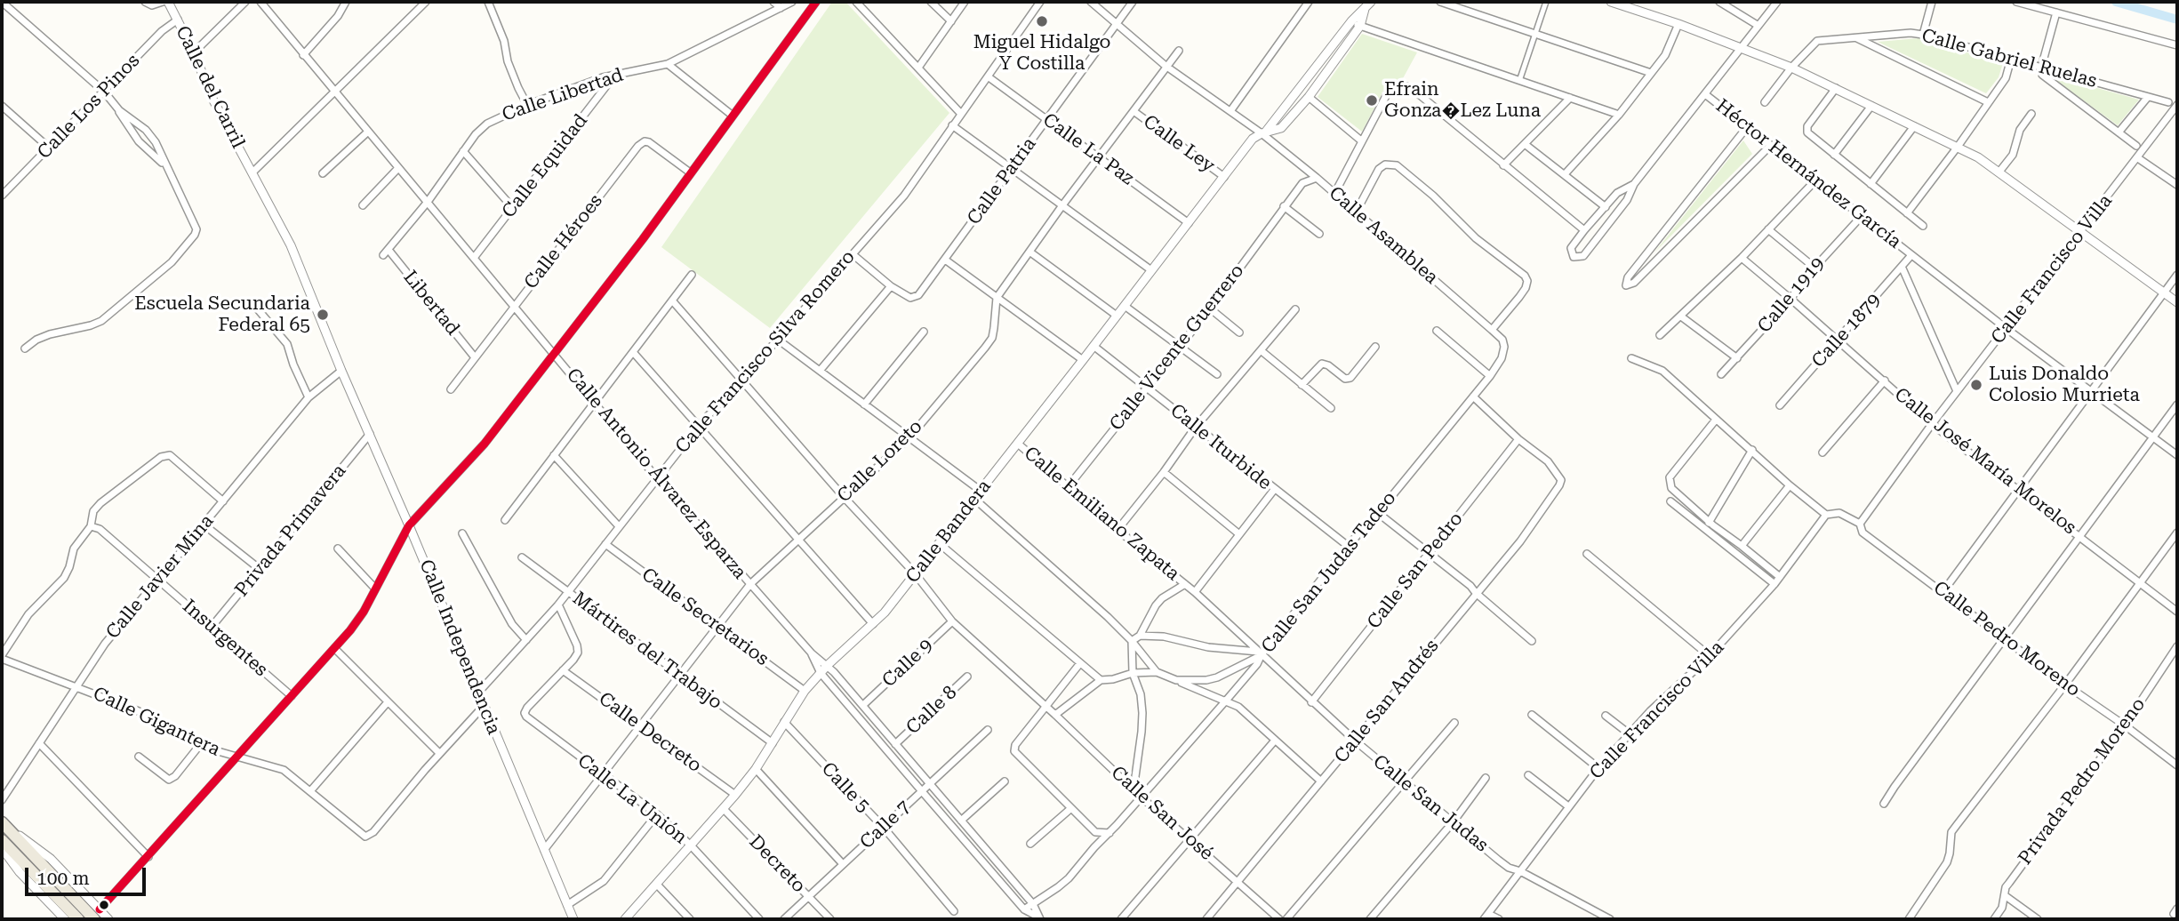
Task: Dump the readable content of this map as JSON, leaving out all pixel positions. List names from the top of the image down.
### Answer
{
  "streets": {
    "street": [
      "Calle Gabriel Ruelas",
      "Calle del Carril",
      "Calle Libertad",
      "Calle Los Pinos",
      "Calle Ley",
      "Calle La Paz",
      "Calle Equidad",
      "Héctor Hernández García",
      "Calle Patria",
      "Calle Asamblea",
      "Calle Héroes",
      "Calle Francisco Villa",
      "Calle 1919",
      "Libertad",
      "Calle 1879",
      "Calle Vicente Guerrero",
      "Calle Francisco Silva Romero",
      "Calle Iturbide",
      "Calle Loreto",
      "Calle José María Morelos",
      "Calle Antonio Álvarez Esparza",
      "Calle Emiliano Zapata",
      "Privada Primavera",
      "Calle Bandera",
      "Calle San Pedro",
      "Calle San Judas Tadeo",
      "Calle Javier Mina",
      "Calle Secretarios",
      "Insurgentes",
      "Calle Pedro Moreno",
      "Calle Independencia",
      "Mártires del Trabajo",
      "Calle 9",
      "Calle San Andrés",
      "Calle 8",
      "Calle Gigantera",
      "Calle Decreto",
      "Privada Pedro Moreno",
      "Calle 5",
      "Calle La Unión",
      "Calle San Judas",
      "Calle San José",
      "Calle 7",
      "Decreto"
    ]
  },
  "crossings": [
    ["Calle del Carril", "Calle Los Pinos"],
    ["Calle del Carril", "Calle Independencia"],
    ["Calle Libertad", "Calle Equidad"],
    ["Calle Libertad", "Libertad"],
    ["Calle Libertad", "Calle Antonio Álvarez Esparza"],
    ["Calle Ley", "Calle Loreto"],
    ["Calle Ley", "Calle Bandera"],
    ["Calle La Paz", "Calle Patria"],
    ["Calle La Paz", "Calle Francisco Silva Romero"],
    ["Calle La Paz", "Calle Loreto"],
    ["Calle La Paz", "Calle Bandera"],
    ["Calle Equidad", "Calle Antonio Álvarez Esparza"],
    ["Héctor Hernández García", "Calle Francisco Villa"],
    ["Héctor Hernández García", "Calle 1919"],
    ["Héctor Hernández García", "Calle 1879"],
    ["Calle Patria", "Calle Asamblea"],
    ["Calle Patria", "Calle Francisco Silva Romero"],
    ["Calle Asamblea", "Calle Vicente Guerrero"],
    ["Calle Asamblea", "Calle Loreto"],
    ["Calle Asamblea", "Calle Bandera"],
    ["Calle Asamblea", "Calle San Judas Tadeo"],
    ["Calle Héroes", "Libertad"],
    ["Calle Héroes", "Calle Antonio Álvarez Esparza"],
    ["Calle Francisco Villa", "Calle José María Morelos"],
    ["Calle Francisco Villa", "Calle Pedro Moreno"],
    ["Calle Francisco Villa", "Calle San Judas"],
    ["Calle 1919", "Calle José María Morelos"],
    ["Calle 1879", "Calle José María Morelos"],
    ["Calle Vicente Guerrero", "Calle Iturbide"],
    ["Calle Vicente Guerrero", "Calle Emiliano Zapata"],
    ["Calle Francisco Silva Romero", "Calle Antonio Álvarez Esparza"],
    ["Calle Francisco Silva Romero", "Calle Secretarios"],
    ["Calle Francisco Silva Romero", "Calle Independencia"],
    ["Calle Francisco Silva Romero", "Mártires del Trabajo"],
    ["Calle Francisco Silva Romero", "Calle San José"],
    ["Calle Iturbide", "Calle Bandera"],
    ["Calle Iturbide", "Calle San Judas Tadeo"],
    ["Calle Loreto", "Calle Antonio Álvarez Esparza"],
    ["Calle Loreto", "Calle Secretarios"],
    ["Calle Loreto", "Calle Independencia"],
    ["Calle Loreto", "Mártires del Trabajo"],
    ["Calle Loreto", "Calle Decreto"],
    ["Calle Loreto", "Calle La Unión"],
    ["Calle Loreto", "Calle San José"],
    ["Calle Antonio Álvarez Esparza", "Calle Bandera"],
    ["Calle Antonio Álvarez Esparza", "Calle San Judas Tadeo"],
    ["Calle Antonio Álvarez Esparza", "Calle 9"],
    ["Calle Antonio Álvarez Esparza", "Calle 8"],
    ["Calle Antonio Álvarez Esparza", "Calle 7"],
    ["Calle Emiliano Zapata", "Calle Bandera"],
    ["Calle Emiliano Zapata", "Calle San Judas"],
    ["Privada Primavera", "Insurgentes"],
    ["Privada Primavera", "Calle Independencia"],
    ["Calle Bandera", "Calle Secretarios"],
    ["Calle Bandera", "Mártires del Trabajo"],
    ["Calle Bandera", "Calle Decreto"],
    ["Calle Bandera", "Calle 5"],
    ["Calle Bandera", "Calle La Unión"],
    ["Calle Bandera", "Calle San José"],
    ["Calle Bandera", "Decreto"],
    ["Calle San Pedro", "Calle San Andrés"],
    ["Calle San Pedro", "Calle San Judas"],
    ["Calle San Judas Tadeo", "Calle San Judas"],
    ["Calle San Judas Tadeo", "Calle San José"],
    ["Calle Javier Mina", "Insurgentes"],
    ["Calle Javier Mina", "Calle Independencia"],
    ["Calle Javier Mina", "Calle Gigantera"],
    ["Calle Pedro Moreno", "Privada Pedro Moreno"],
    ["Calle 9", "Calle San José"],
    ["Calle San Andrés", "Calle San Judas"],
    ["Calle San Andrés", "Calle San José"],
    ["Calle Decreto", "Calle La Unión"],
    ["Calle 5", "Calle 7"],
    ["Calle 7", "Decreto"]
  ],
  "places": [
    "Miguel Hidalgo Y Costilla",
    "Efrain Gonza�Lez Luna",
    "Escuela Secundaria Federal 65",
    "Luis Donaldo Colosio Murrieta"
  ],
  "scale_bar": "100 m"
}
